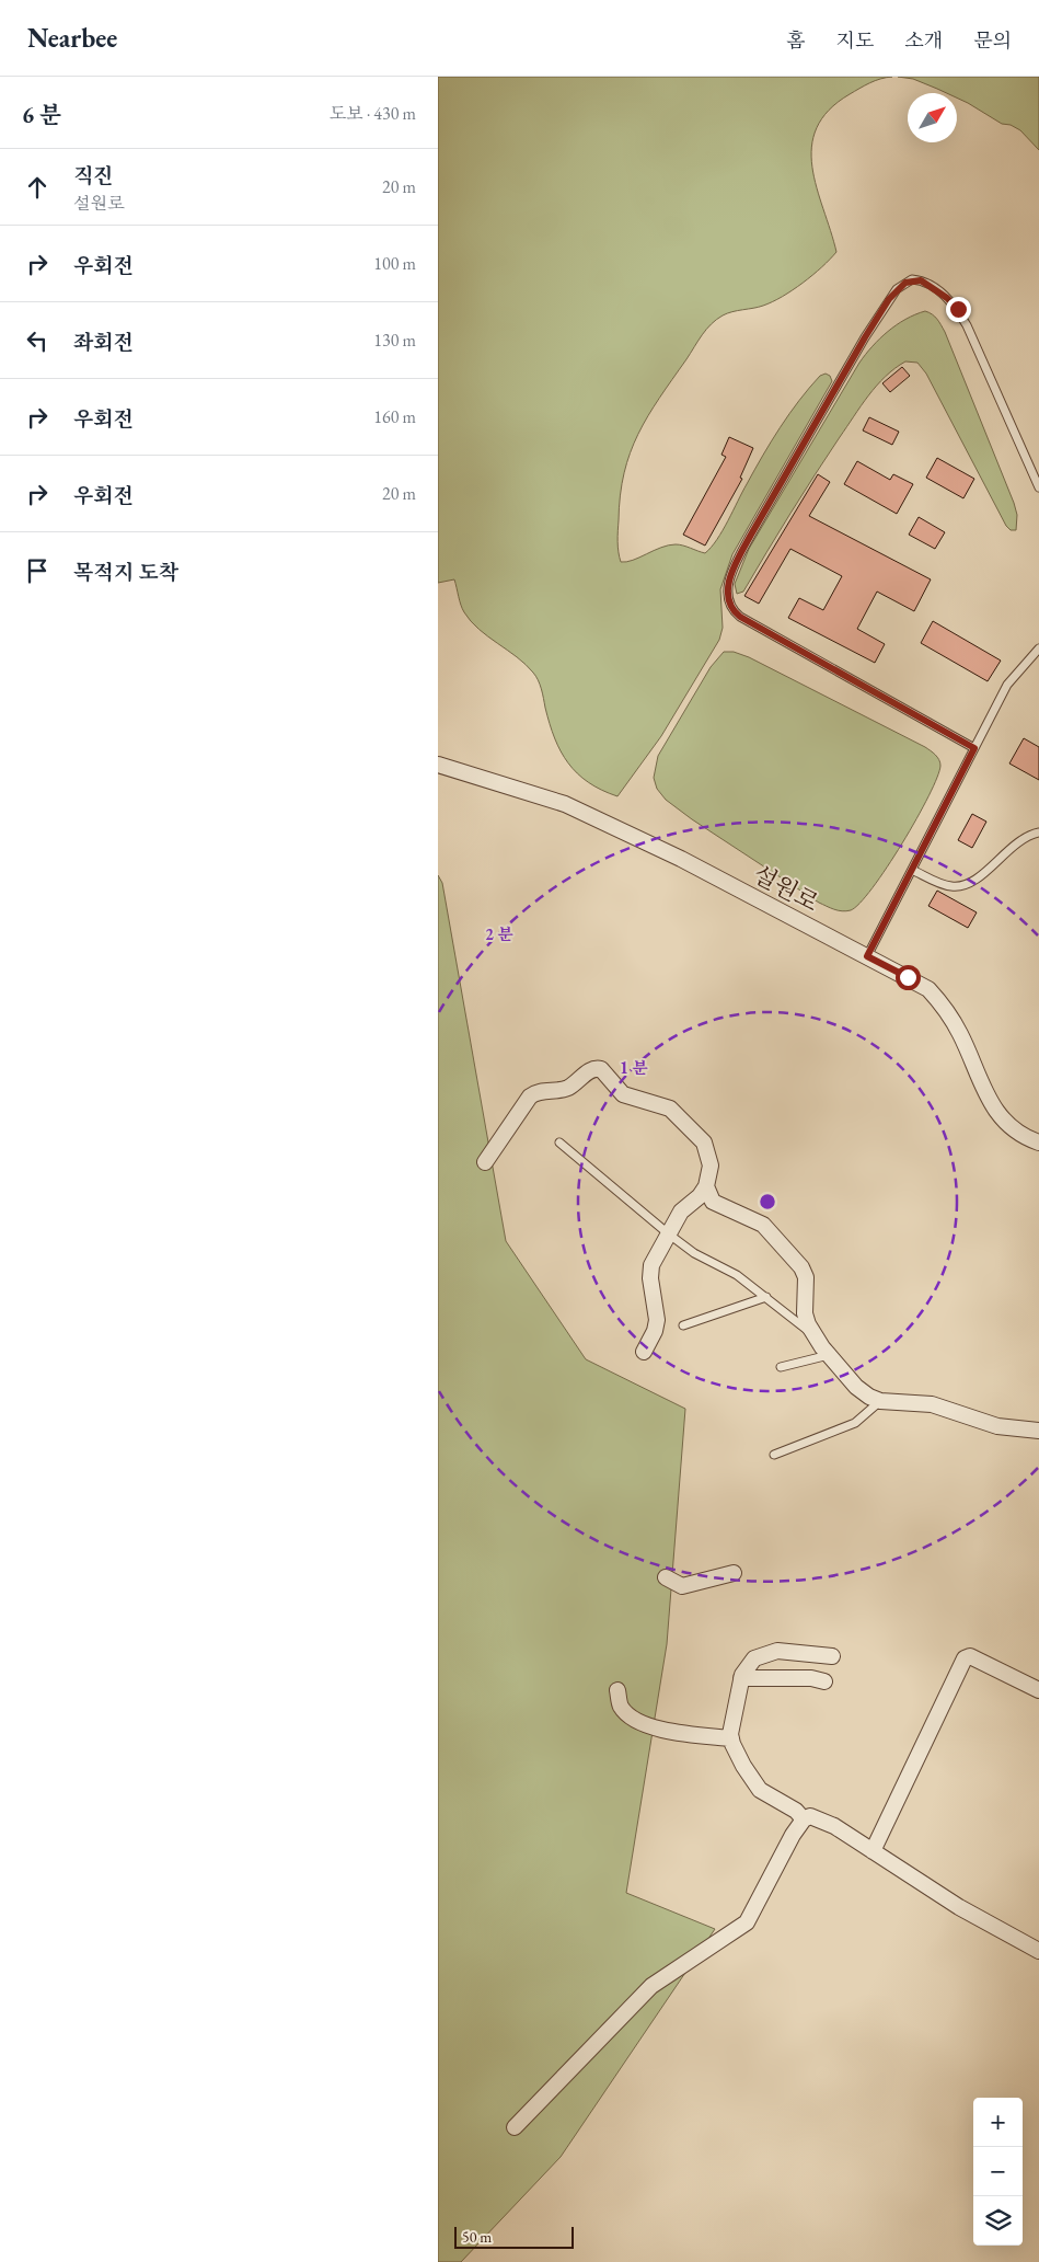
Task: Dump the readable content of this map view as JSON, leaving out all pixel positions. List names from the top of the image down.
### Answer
{
  "streets": {
    "street": ["설원로"]
  },
  "scale_bar": "50 m",
  "north": "top right",
  "page": {
    "header": "Nearbee",
    "nav": [
      "홈",
      "지도",
      "소개",
      "문의"
    ],
    "heading": ["6 분", "도보 · 430 m"],
    "list": [
      ["직진", "설원로", "20 m"],
      ["우회전", "100 m"],
      ["좌회전", "130 m"],
      ["우회전", "160 m"],
      ["우회전", "20 m"],
      "목적지 도착"
    ],
    "map_buttons": ["+", "−"],
    "scale": "50 m"
  },
  "rings": ["2 분", "1 분"]
}
